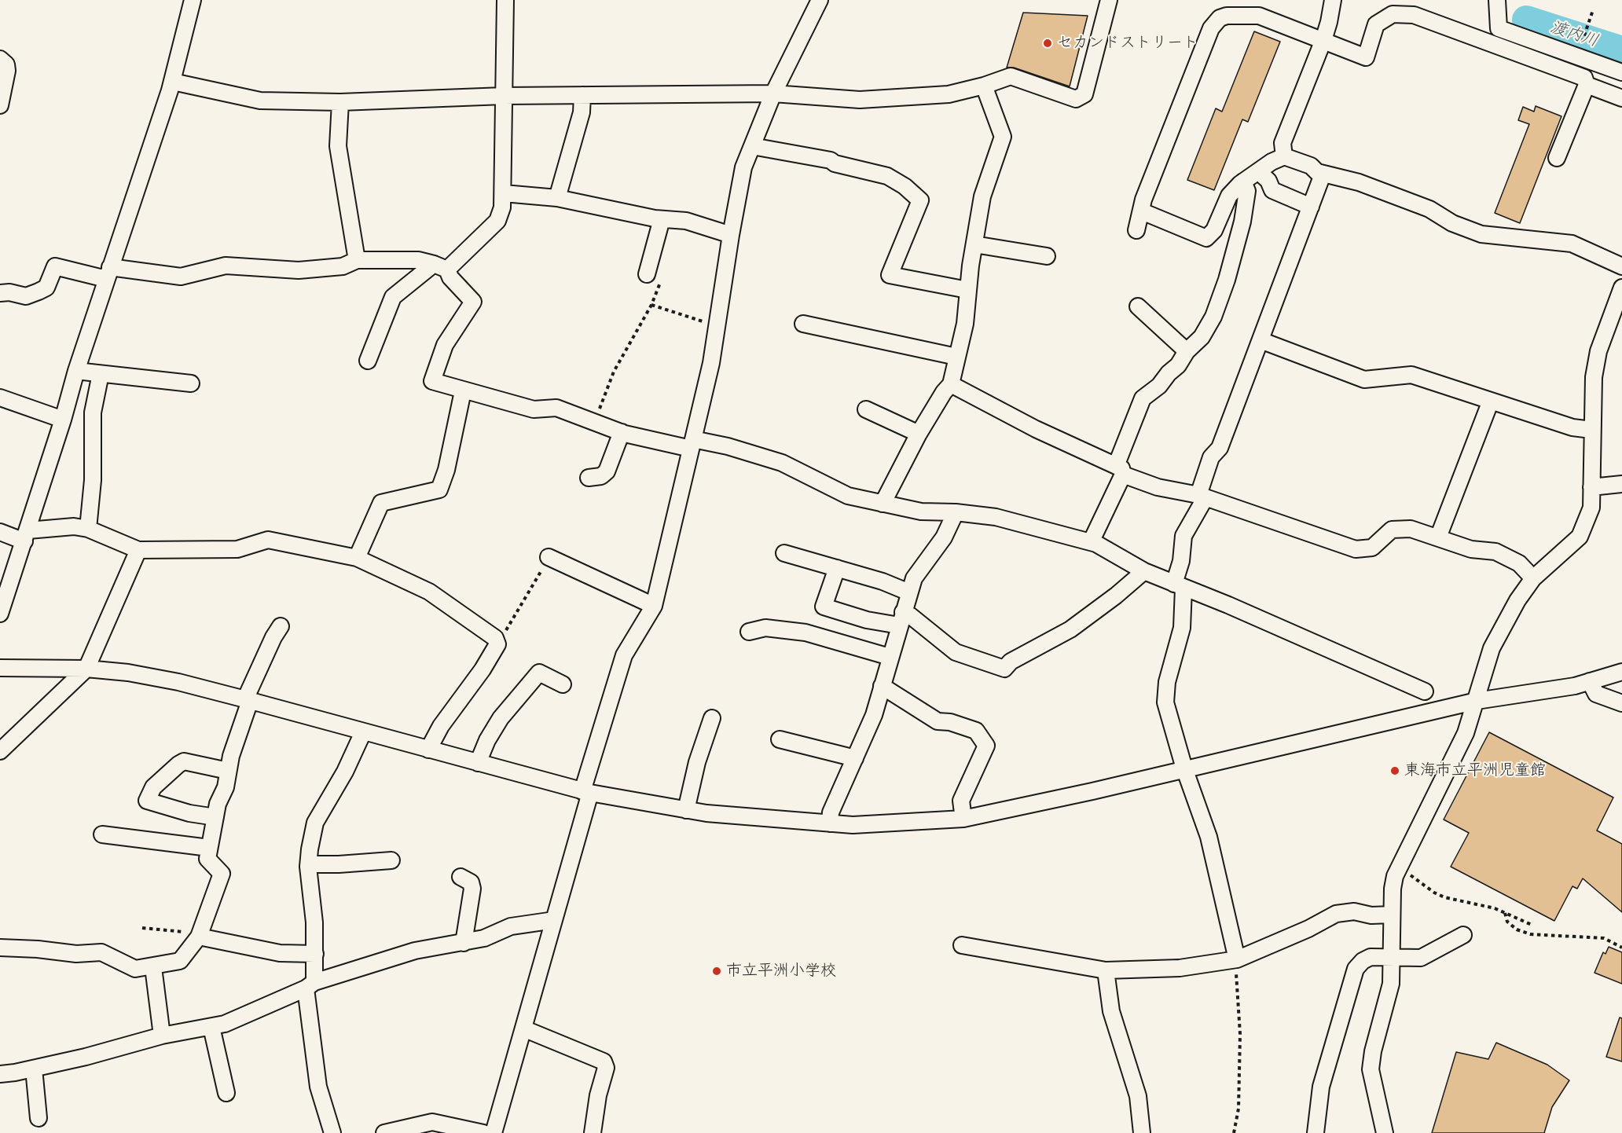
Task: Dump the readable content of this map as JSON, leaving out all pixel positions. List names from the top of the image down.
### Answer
{
  "water": ["渡内川"],
  "places": ["セカンドストリート", "東海市立平洲児童館", "市立平洲小学校"]
}
